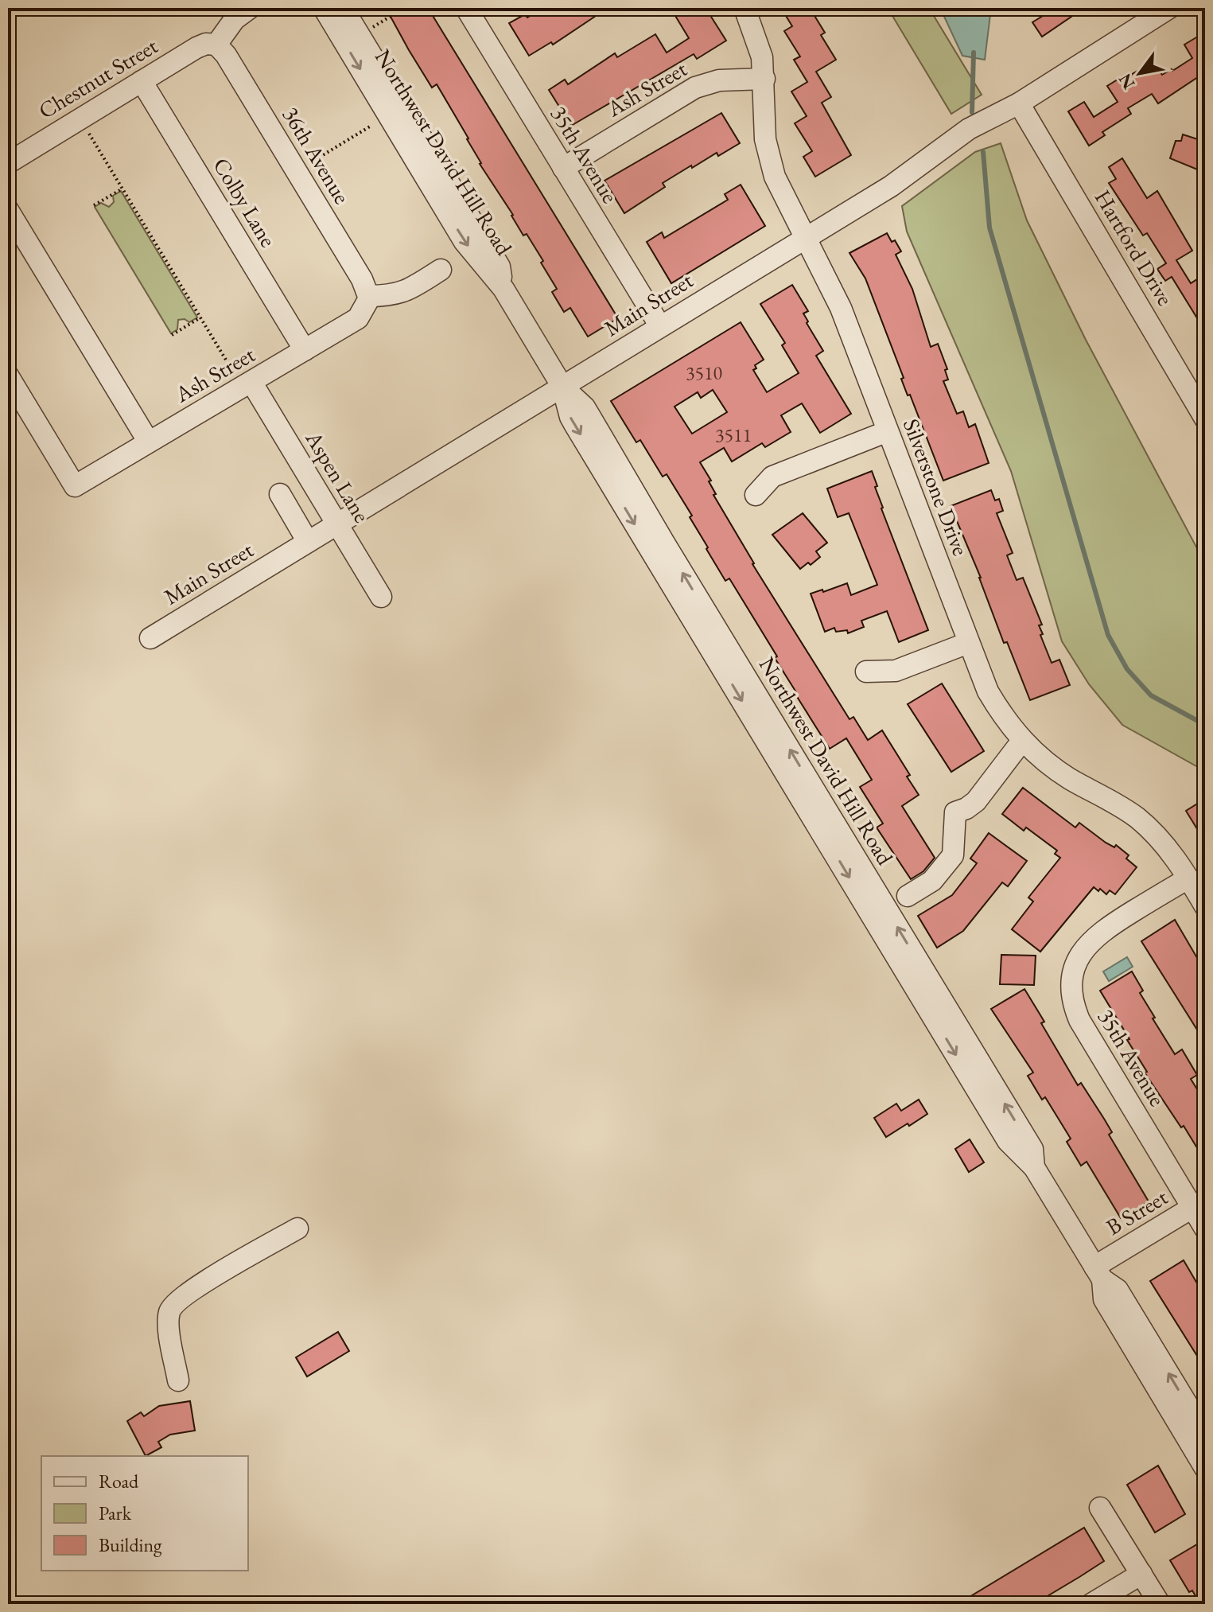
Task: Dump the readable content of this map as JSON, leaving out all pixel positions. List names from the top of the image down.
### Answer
{
  "streets": {
    "street": [
      "Chestnut Street",
      "Ash Street",
      "Northwest David Hill Road",
      "35th Avenue",
      "36th Avenue",
      "Colby Lane",
      "Hartford Drive",
      "Main Street",
      "Aspen Lane",
      "Silverstone Drive",
      "B Street"
    ]
  },
  "crossings": [
    ["Chestnut Street", "36th Avenue"],
    ["Chestnut Street", "Colby Lane"],
    ["Ash Street", "35th Avenue"],
    ["Ash Street", "36th Avenue"],
    ["Ash Street", "Colby Lane"],
    ["Ash Street", "Aspen Lane"],
    ["Ash Street", "Silverstone Drive"],
    ["Northwest David Hill Road", "Main Street"],
    ["Northwest David Hill Road", "B Street"],
    ["35th Avenue", "Main Street"],
    ["35th Avenue", "Silverstone Drive"],
    ["35th Avenue", "B Street"],
    ["Hartford Drive", "Main Street"],
    ["Main Street", "Aspen Lane"],
    ["Main Street", "Silverstone Drive"]
  ],
  "house_numbers": ["3510", "3511"],
  "legend": ["Road", "Park", "Building"],
  "north": "bottom left"
}
